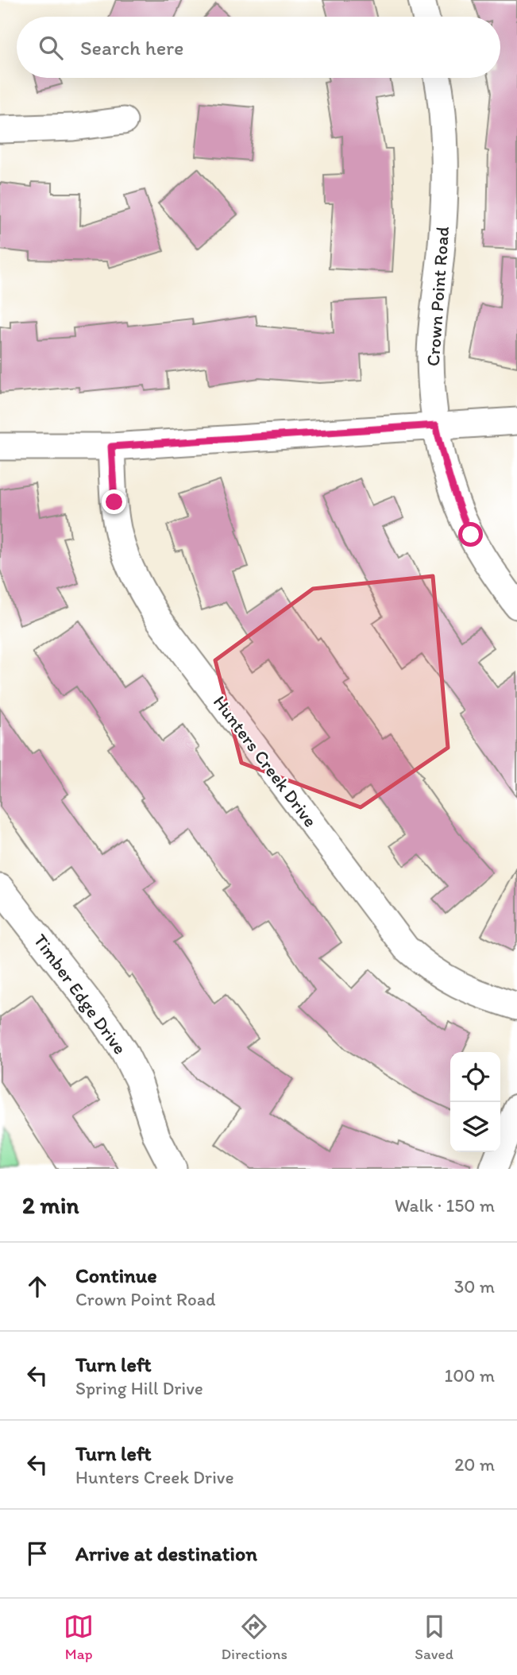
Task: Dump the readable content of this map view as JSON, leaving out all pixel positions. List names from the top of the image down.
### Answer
{
  "streets": {
    "street": ["Crown Point Road", "Hunters Creek Drive", "Timber Edge Drive"]
  },
  "page": {
    "search": "Search here",
    "heading": ["2 min", "Walk · 150 m"],
    "list": [
      ["Continue", "Crown Point Road", "30 m"],
      ["Turn left", "Spring Hill Drive", "100 m"],
      ["Turn left", "Hunters Creek Drive", "20 m"],
      "Arrive at destination"
    ],
    "nav": ["Map", "Directions", "Saved"]
  }
}
